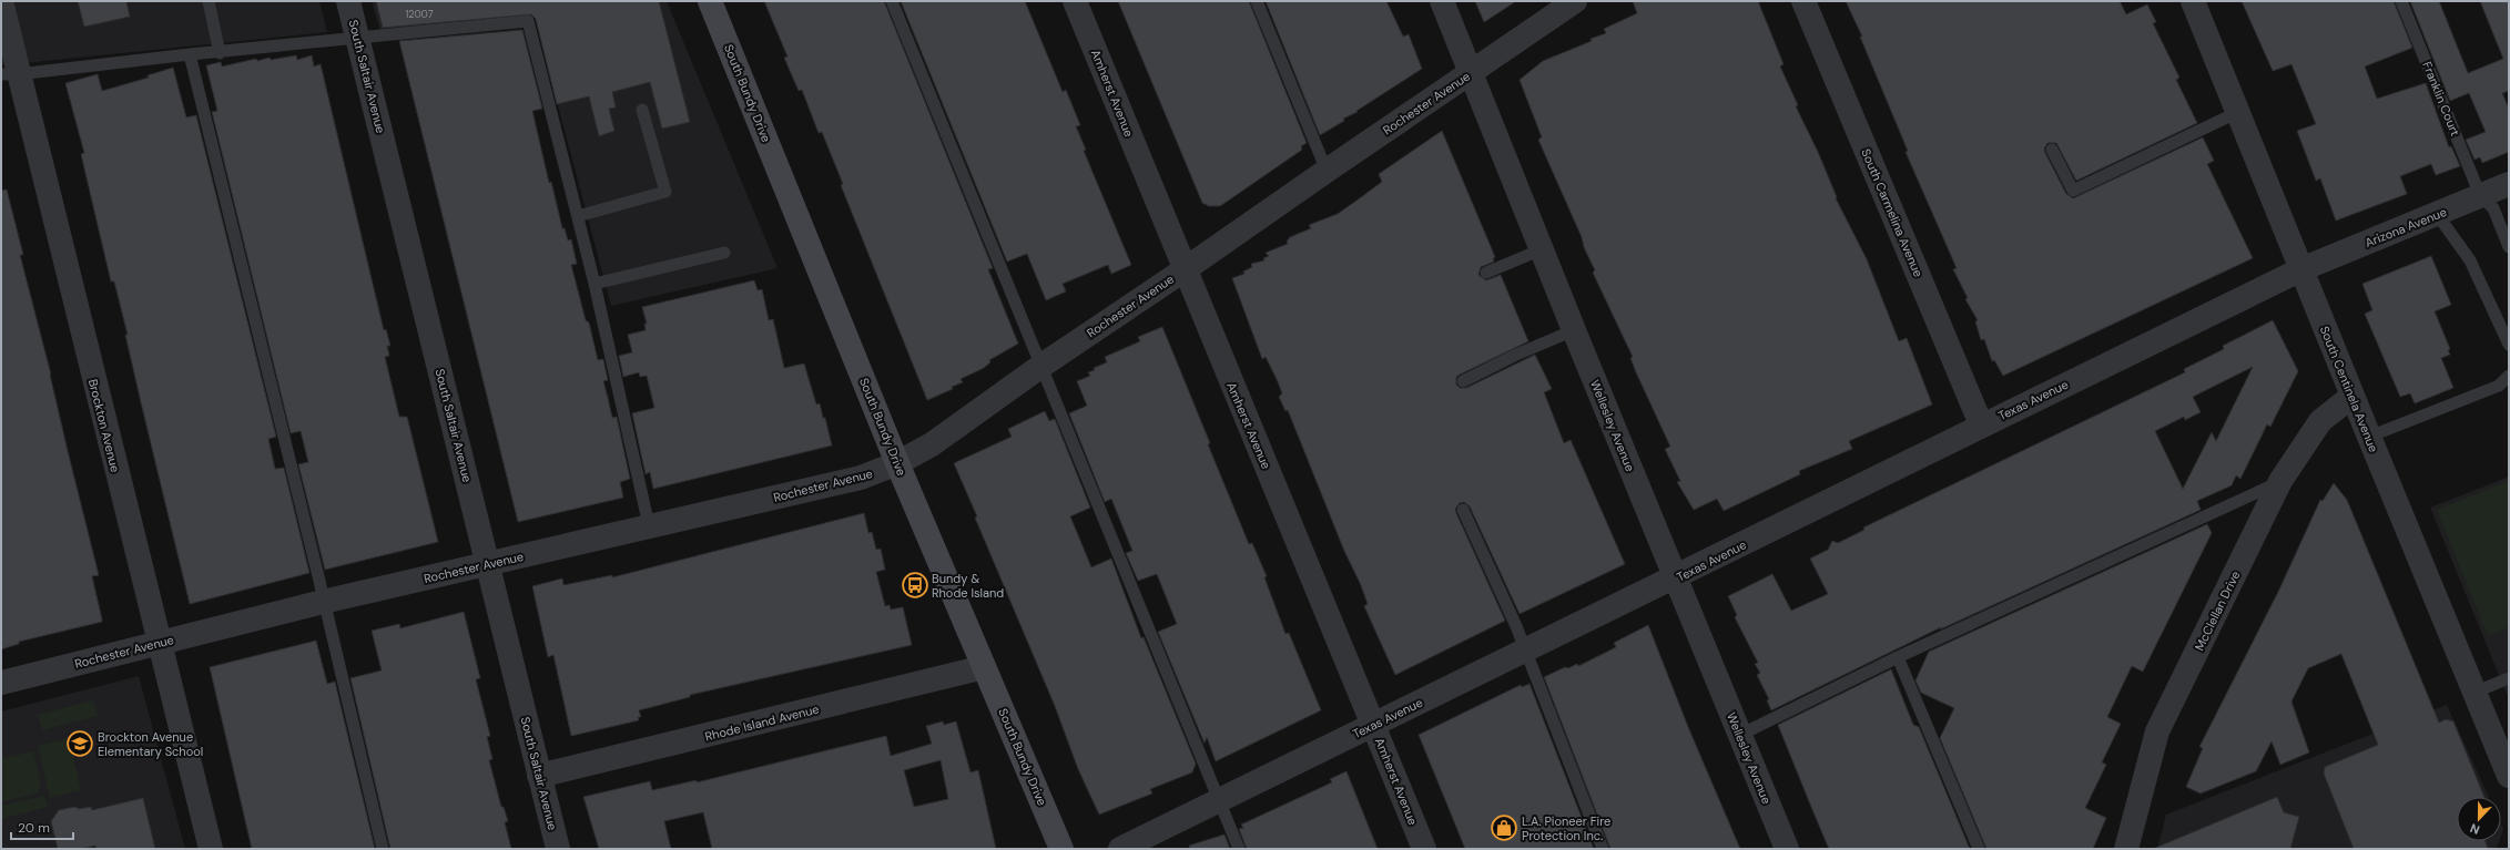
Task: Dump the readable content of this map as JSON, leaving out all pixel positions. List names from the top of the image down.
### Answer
{
  "streets": {
    "main road": ["South Bundy Drive"],
    "street": [
      "South Saltair Avenue",
      "Amherst Avenue",
      "Rochester Avenue",
      "South Carmelina Avenue",
      "Arizona Avenue",
      "South Centinela Avenue",
      "Texas Avenue",
      "Brockton Avenue",
      "Wellesley Avenue",
      "McClellan Drive",
      "Rhode Island Avenue"
    ],
    "lane": ["Franklin Court"]
  },
  "crossings": [
    ["South Saltair Avenue", "Rochester Avenue"],
    ["South Saltair Avenue", "Rhode Island Avenue"],
    ["South Bundy Drive", "Rochester Avenue"],
    ["South Bundy Drive", "Rhode Island Avenue"],
    ["Amherst Avenue", "Rochester Avenue"],
    ["Amherst Avenue", "Texas Avenue"],
    ["Franklin Court", "Arizona Avenue"],
    ["Rochester Avenue", "Brockton Avenue"],
    ["Rochester Avenue", "Wellesley Avenue"],
    ["South Carmelina Avenue", "Texas Avenue"],
    ["Arizona Avenue", "South Centinela Avenue"],
    ["Arizona Avenue", "Texas Avenue"],
    ["South Centinela Avenue", "Texas Avenue"],
    ["South Centinela Avenue", "McClellan Drive"],
    ["Texas Avenue", "Wellesley Avenue"]
  ],
  "places": {
    "bus stop": ["Bundy & Rhode Island"],
    "school or university": ["Brockton Avenue Elementary School"],
    "shop": ["L.A. Pioneer Fire Protection Inc."]
  },
  "house_numbers": ["12007"],
  "scale_bar": "20 m",
  "north": "bottom"
}
